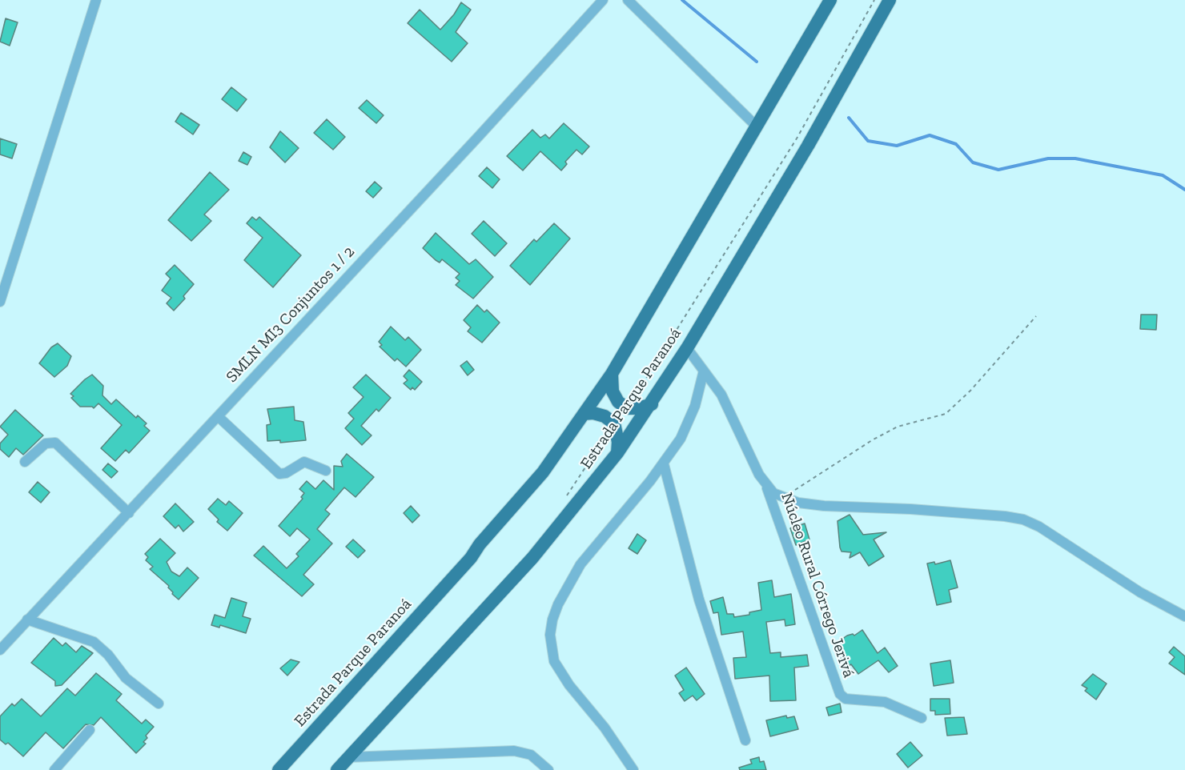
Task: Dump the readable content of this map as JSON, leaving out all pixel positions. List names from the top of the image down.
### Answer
{
  "streets": {
    "main road": ["Estrada Parque Paranoá"],
    "street": ["SMLN MI3 Conjuntos 1 / 2", "Núcleo Rural Córrego Jerivá"]
  },
  "crossings": [
    ["Estrada Parque Paranoá", "Núcleo Rural Córrego Jerivá"]
  ]
}
